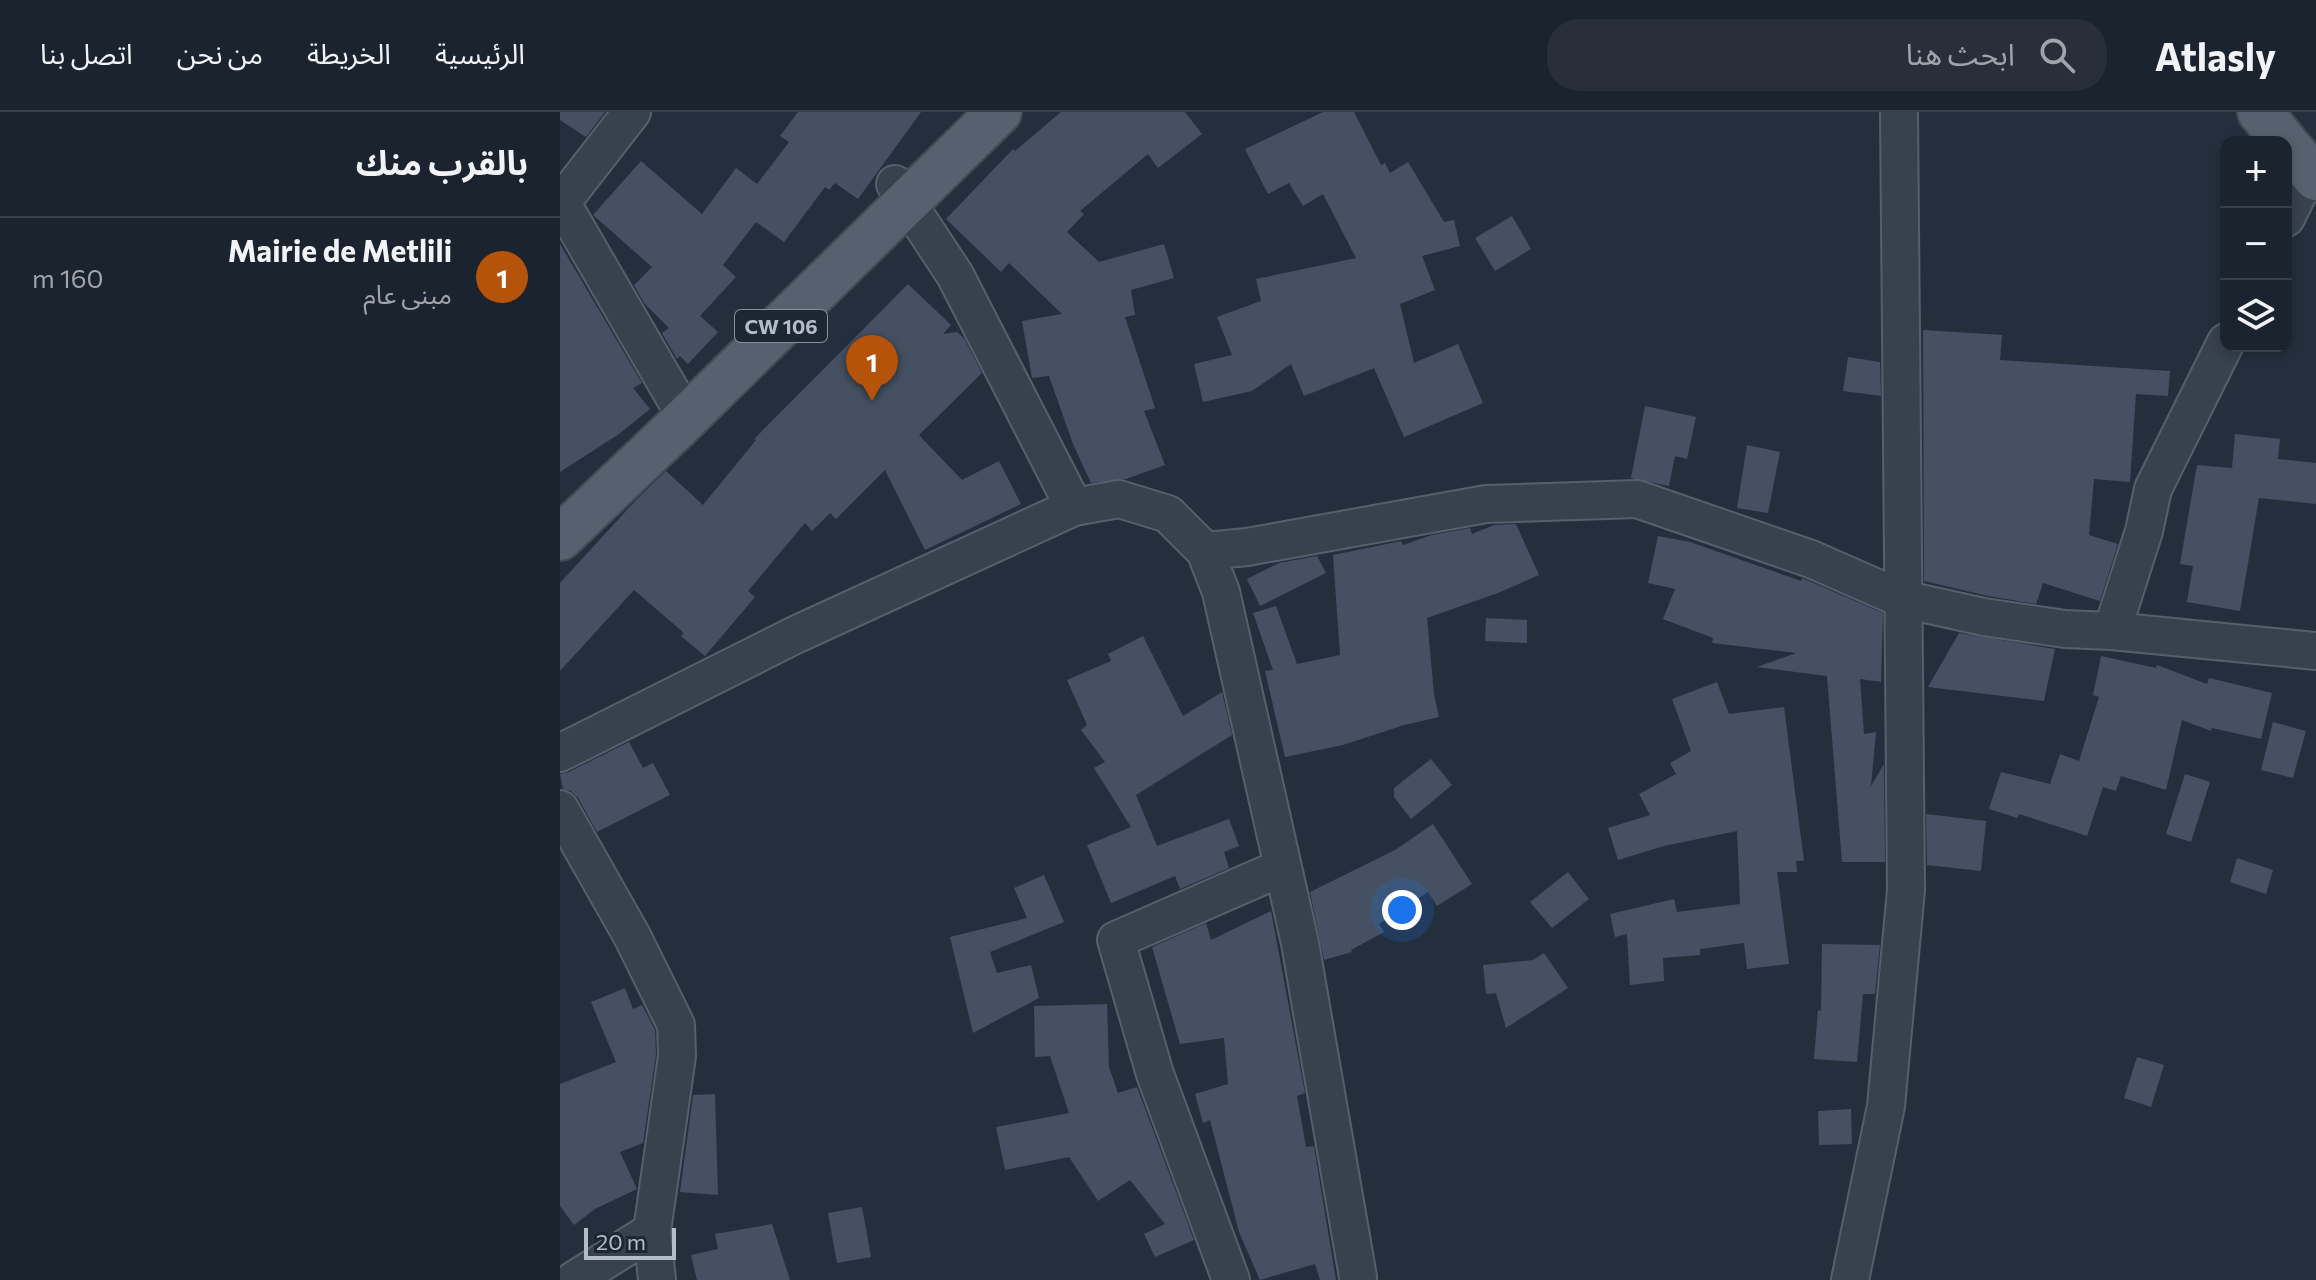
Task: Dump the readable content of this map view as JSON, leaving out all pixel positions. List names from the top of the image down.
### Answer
{
  "streets": {
    "main road": ["CW 106"]
  },
  "scale_bar": "20 m",
  "page": {
    "header": "Atlasly",
    "search": "ابحث هنا",
    "nav": [
      "الرئيسية",
      "الخريطة",
      "من نحن",
      "اتصل بنا"
    ],
    "heading": "بالقرب منك",
    "map_buttons": ["+", "−"],
    "list": [
      {
        "mark": "1",
        "name": "Mairie de Metlili",
        "note": "مبنى عام",
        "value": "160 m"
      }
    ],
    "pins": "1",
    "scale": "20 m"
  }
}
